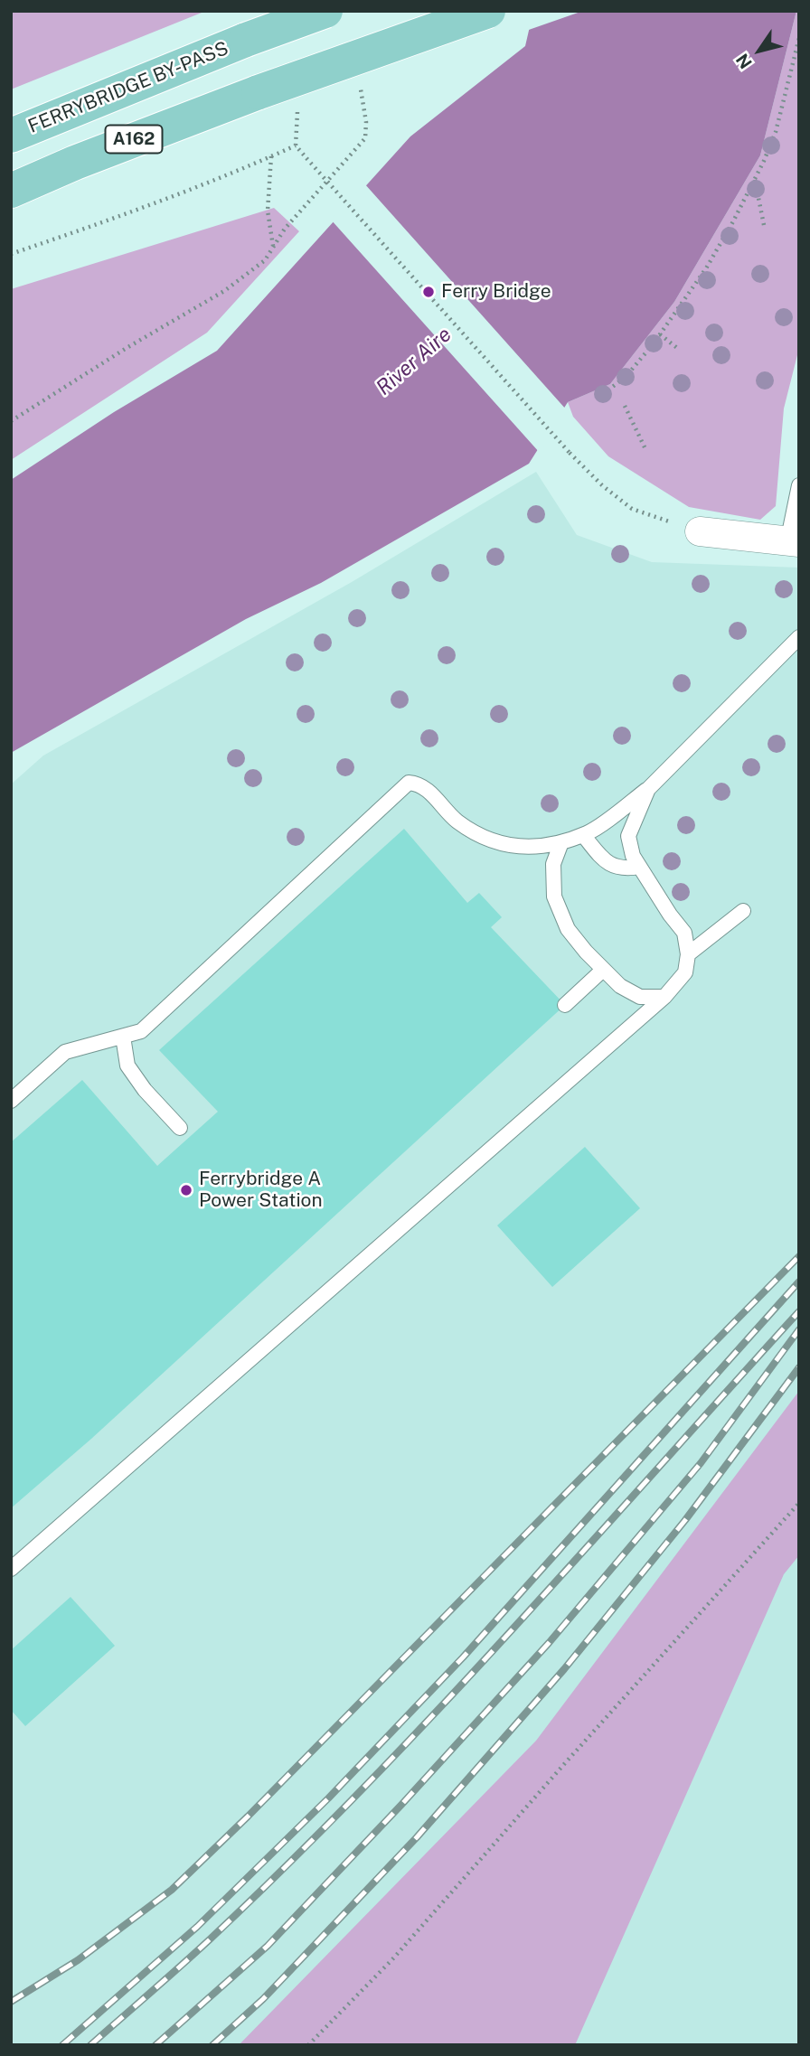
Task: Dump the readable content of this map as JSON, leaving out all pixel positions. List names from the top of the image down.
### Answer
{
  "streets": {
    "main road": ["FERRYBRIDGE BY-PASS", "A162"]
  },
  "water": ["River Aire"],
  "places": ["Ferry Bridge", "Ferrybridge A Power Station"],
  "north": "bottom left"
}
